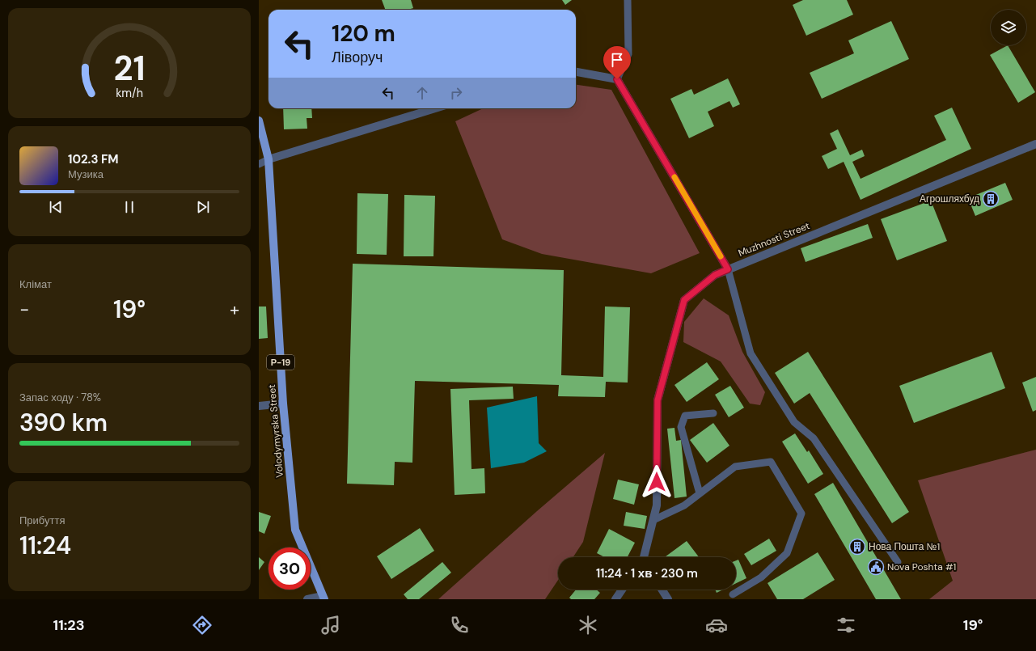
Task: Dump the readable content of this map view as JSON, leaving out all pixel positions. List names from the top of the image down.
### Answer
{
  "streets": {
    "main road": ["Р-19", "Volodymyrska Street"],
    "street": ["Muzhnosti Street"]
  },
  "places": {
    "building": ["Агрошляхбуд", "Нова Пошта №1"],
    "public building": ["Nova Poshta #1"]
  },
  "page": {
    "turn": ["120 m", "Ліворуч"],
    "song": ["102.3 FM", "Музика"],
    "tile": [
      "Клімат",
      ["Запас ходу · 78%", "390 km"],
      ["Прибуття", "11:24"]
    ],
    "heat": ["−", "19°", "+"],
    "limit": "30",
    "trip": "11:24 · 1 хв · 230 m",
    "tabs": ["11:23", "19°"],
    "gauge": ["21", "km/h"]
  }
}
